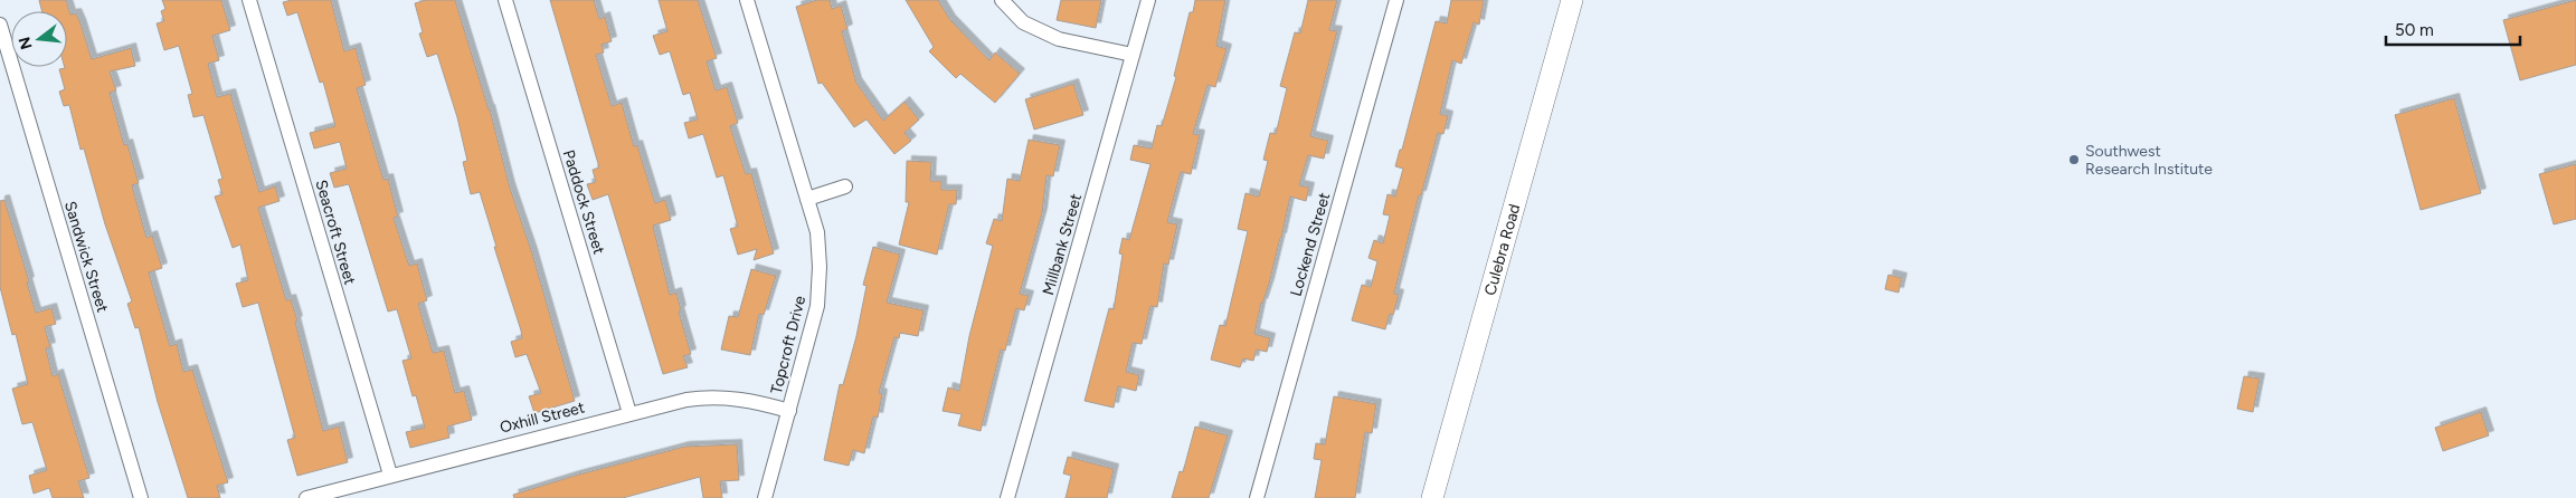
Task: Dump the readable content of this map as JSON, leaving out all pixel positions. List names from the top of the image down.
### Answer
{
  "streets": {
    "main road": ["Culebra Road"],
    "street": [
      "Paddock Street",
      "Seacroft Street",
      "Millbank Street",
      "Lockend Street",
      "Sandwick Street",
      "Topcroft Drive",
      "Oxhill Street"
    ]
  },
  "crossings": [
    ["Paddock Street", "Oxhill Street"],
    ["Seacroft Street", "Oxhill Street"],
    ["Topcroft Drive", "Oxhill Street"]
  ],
  "places": ["Southwest Research Institute"],
  "scale_bar": "50 m",
  "north": "left"
}
